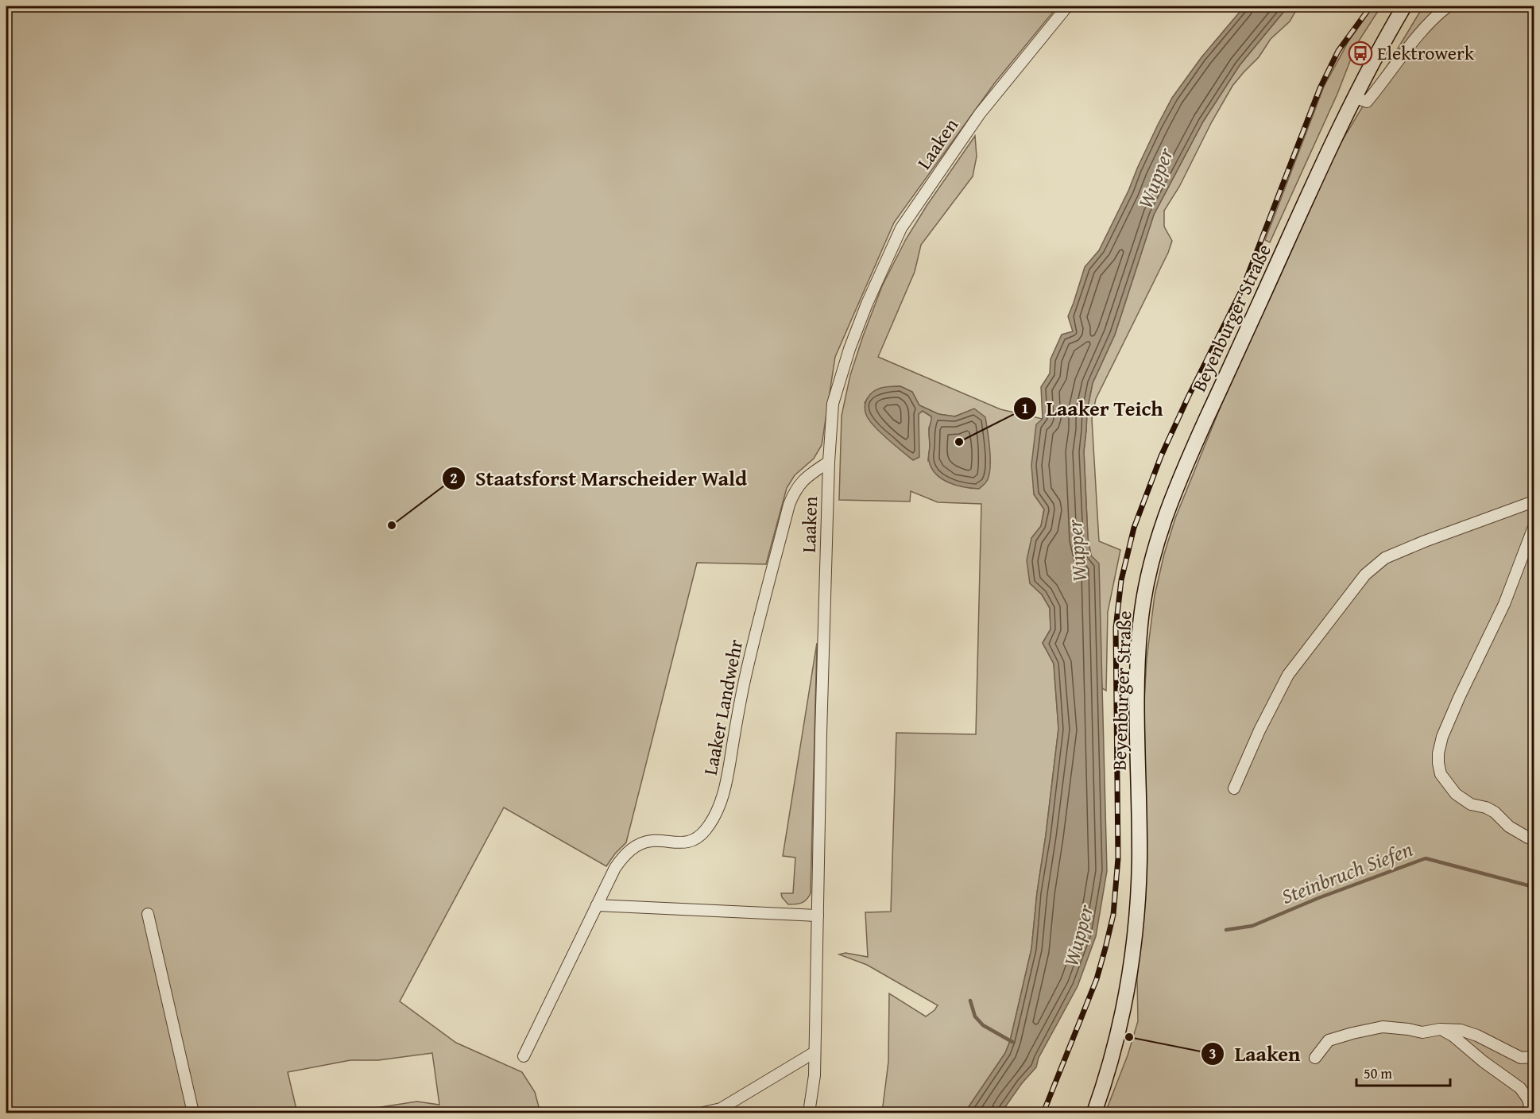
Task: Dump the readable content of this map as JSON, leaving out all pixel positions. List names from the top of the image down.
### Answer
{
  "streets": {
    "main road": ["Beyenburger Straße"],
    "street": ["Laaken", "Laaker Landwehr"]
  },
  "crossings": [
    ["Laaken", "Laaker Landwehr"]
  ],
  "water": ["Wupper", "Steinbruch Siefen"],
  "places": {
    "bus stop": ["Elektrowerk"],
    "other": ["Laaker Teich", "Staatsforst Marscheider Wald", "Laaken"]
  },
  "scale_bar": "50 m"
}
